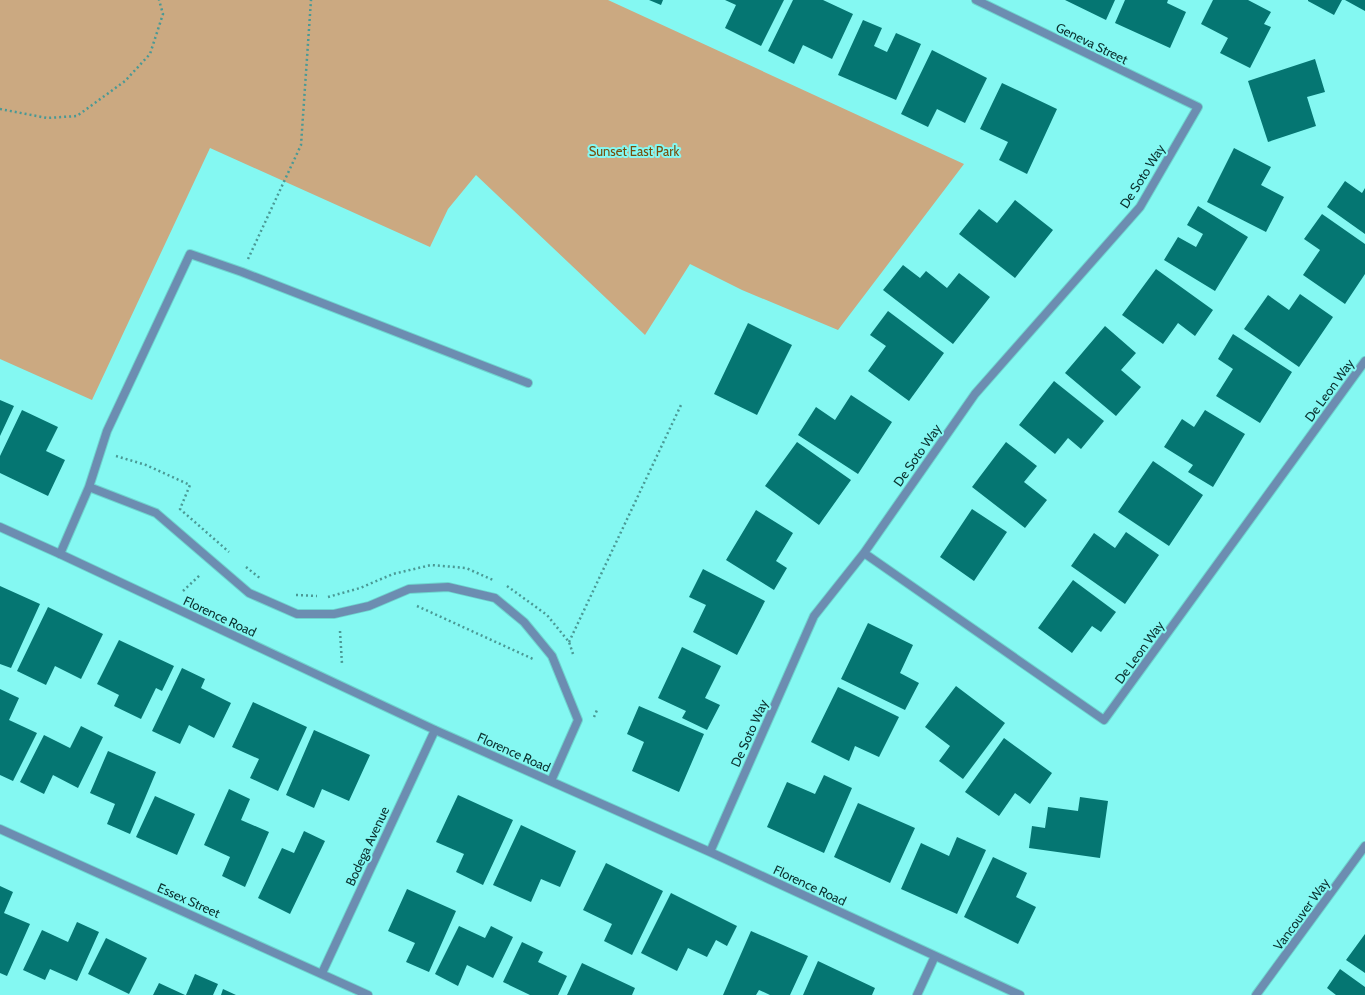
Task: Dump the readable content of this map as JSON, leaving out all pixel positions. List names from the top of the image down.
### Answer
{
  "streets": {
    "street": [
      "Geneva Street",
      "De Soto Way",
      "De Leon Way",
      "Florence Road",
      "Bodega Avenue",
      "Essex Street",
      "Vancouver Way"
    ]
  },
  "crossings": [
    ["Geneva Street", "De Soto Way"],
    ["De Soto Way", "De Leon Way"],
    ["De Soto Way", "Florence Road"],
    ["Florence Road", "Bodega Avenue"],
    ["Bodega Avenue", "Essex Street"]
  ],
  "parks": ["Sunset East Park"]
}
